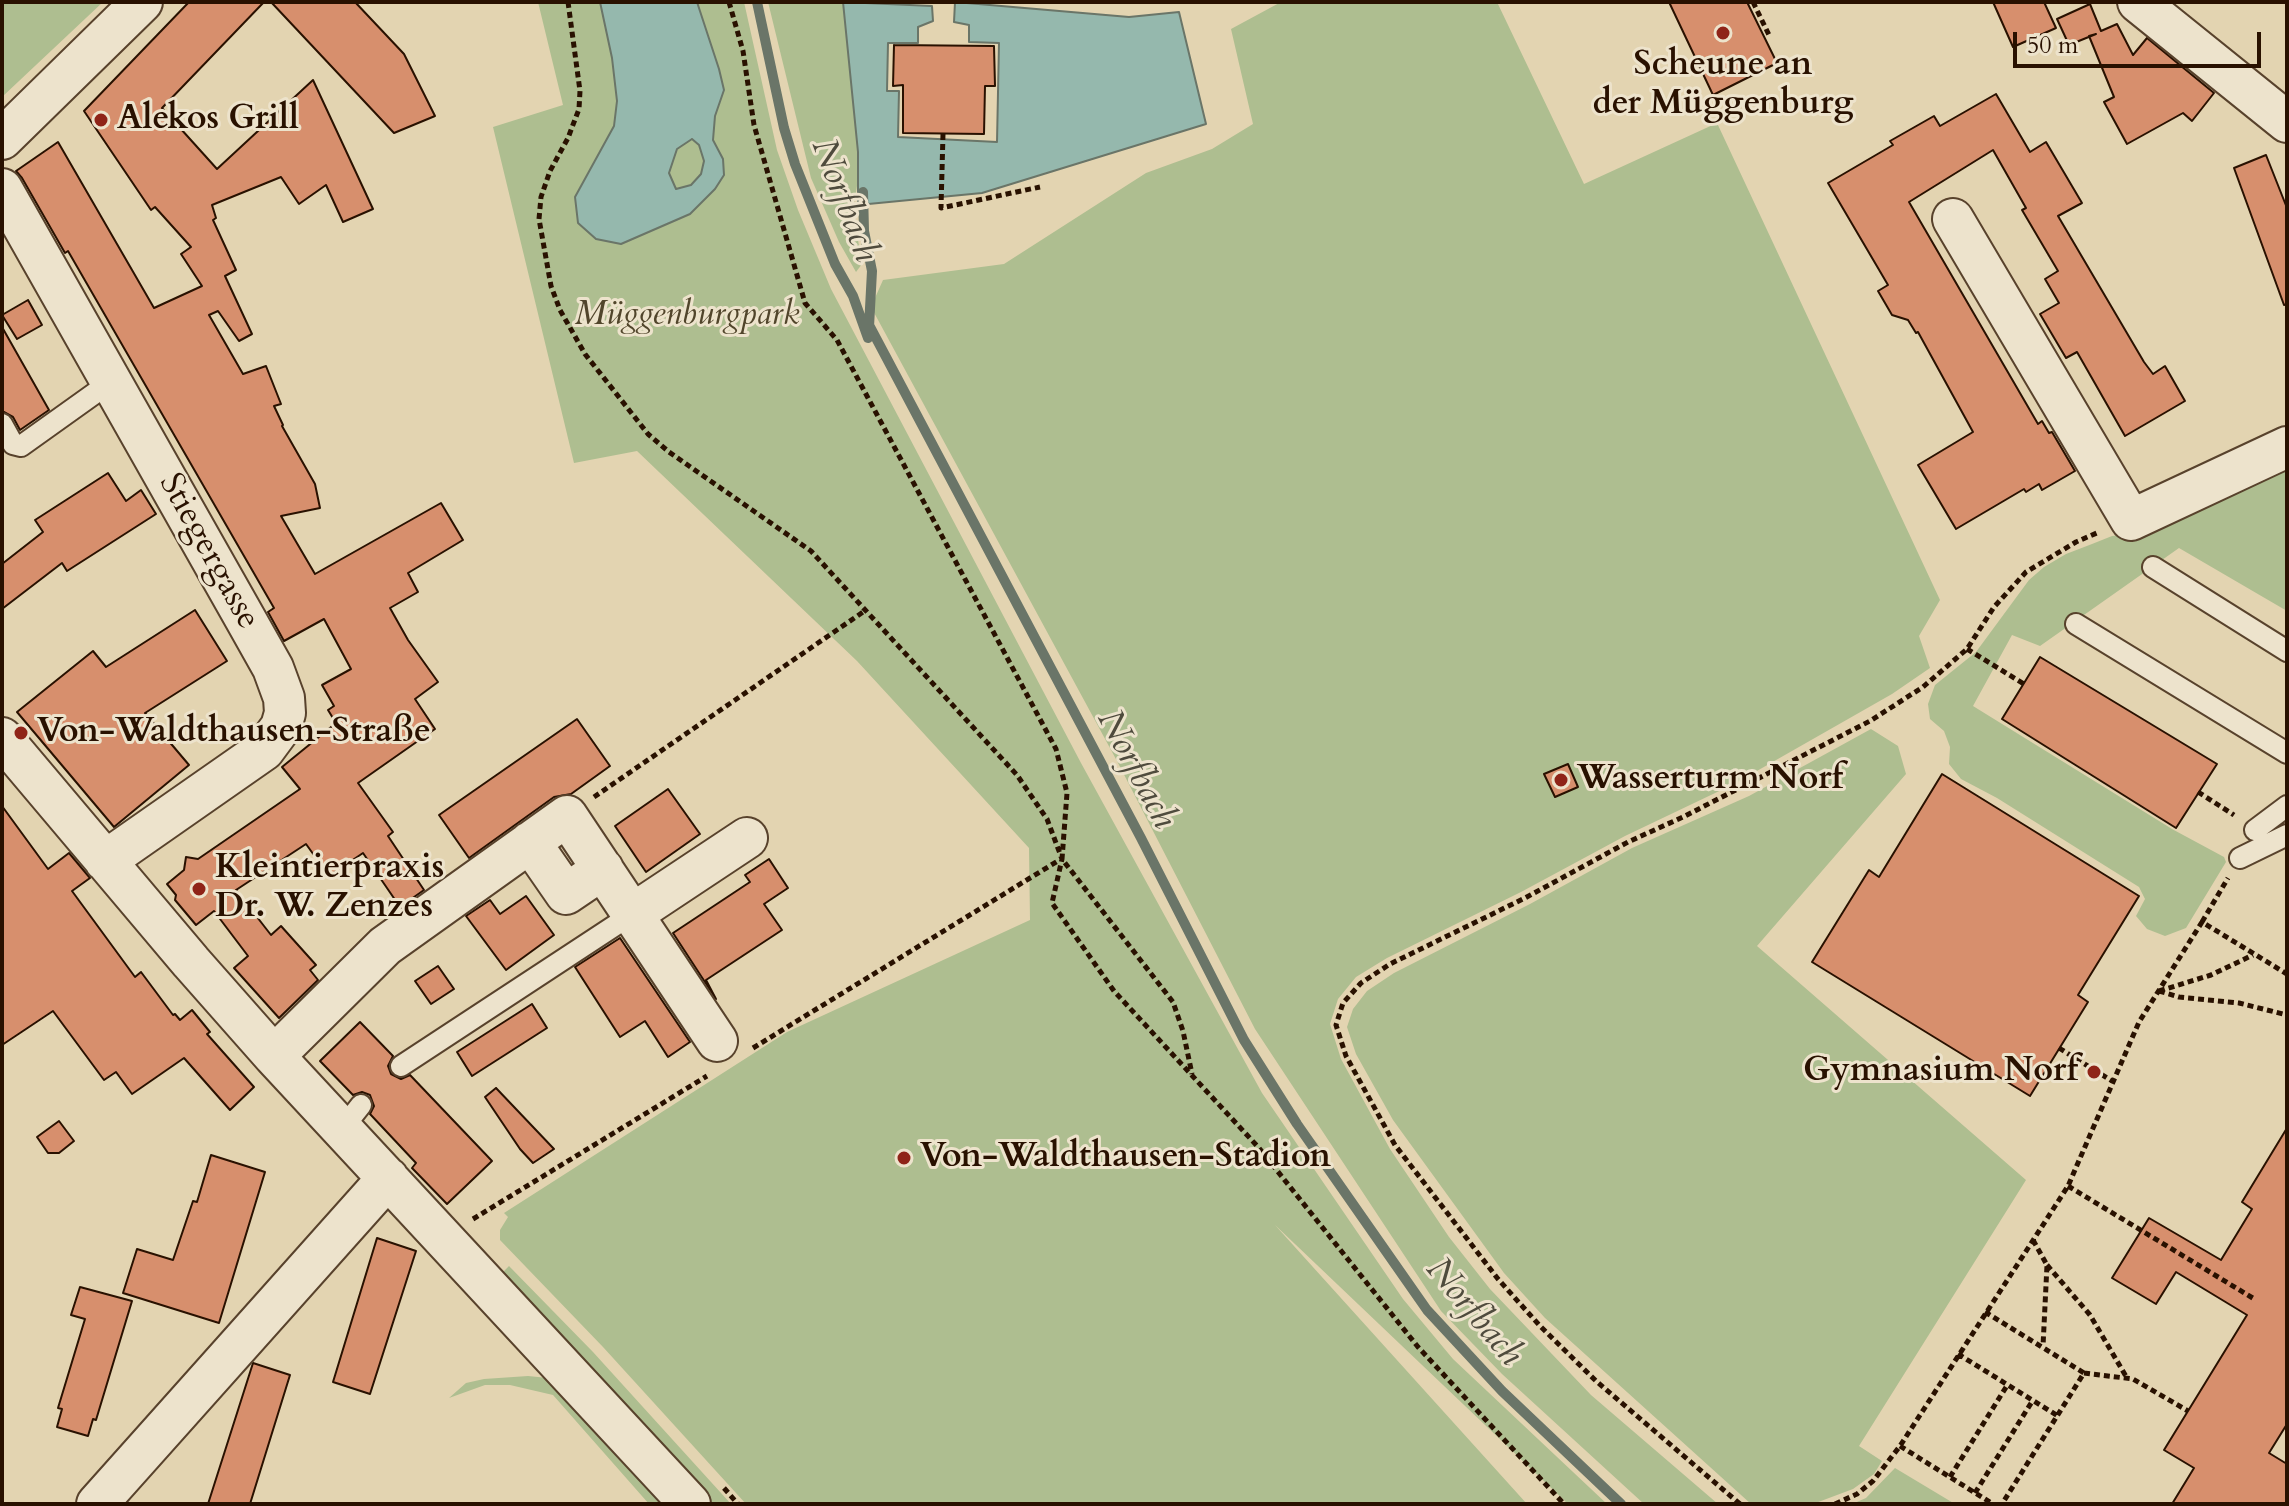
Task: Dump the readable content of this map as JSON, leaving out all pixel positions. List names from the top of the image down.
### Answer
{
  "streets": {
    "street": ["Stiegergasse"]
  },
  "water": ["Norfbach"],
  "parks": ["Müggenburgpark"],
  "places": [
    "Scheune an der Müggenburg",
    "Alekos Grill",
    "Von-Waldthausen-Straße",
    "Wasserturm Norf",
    "Kleintierpraxis Dr. W. Zenzes",
    "Gymnasium Norf",
    "Von-Waldthausen-Stadion"
  ],
  "scale_bar": "50 m"
}
